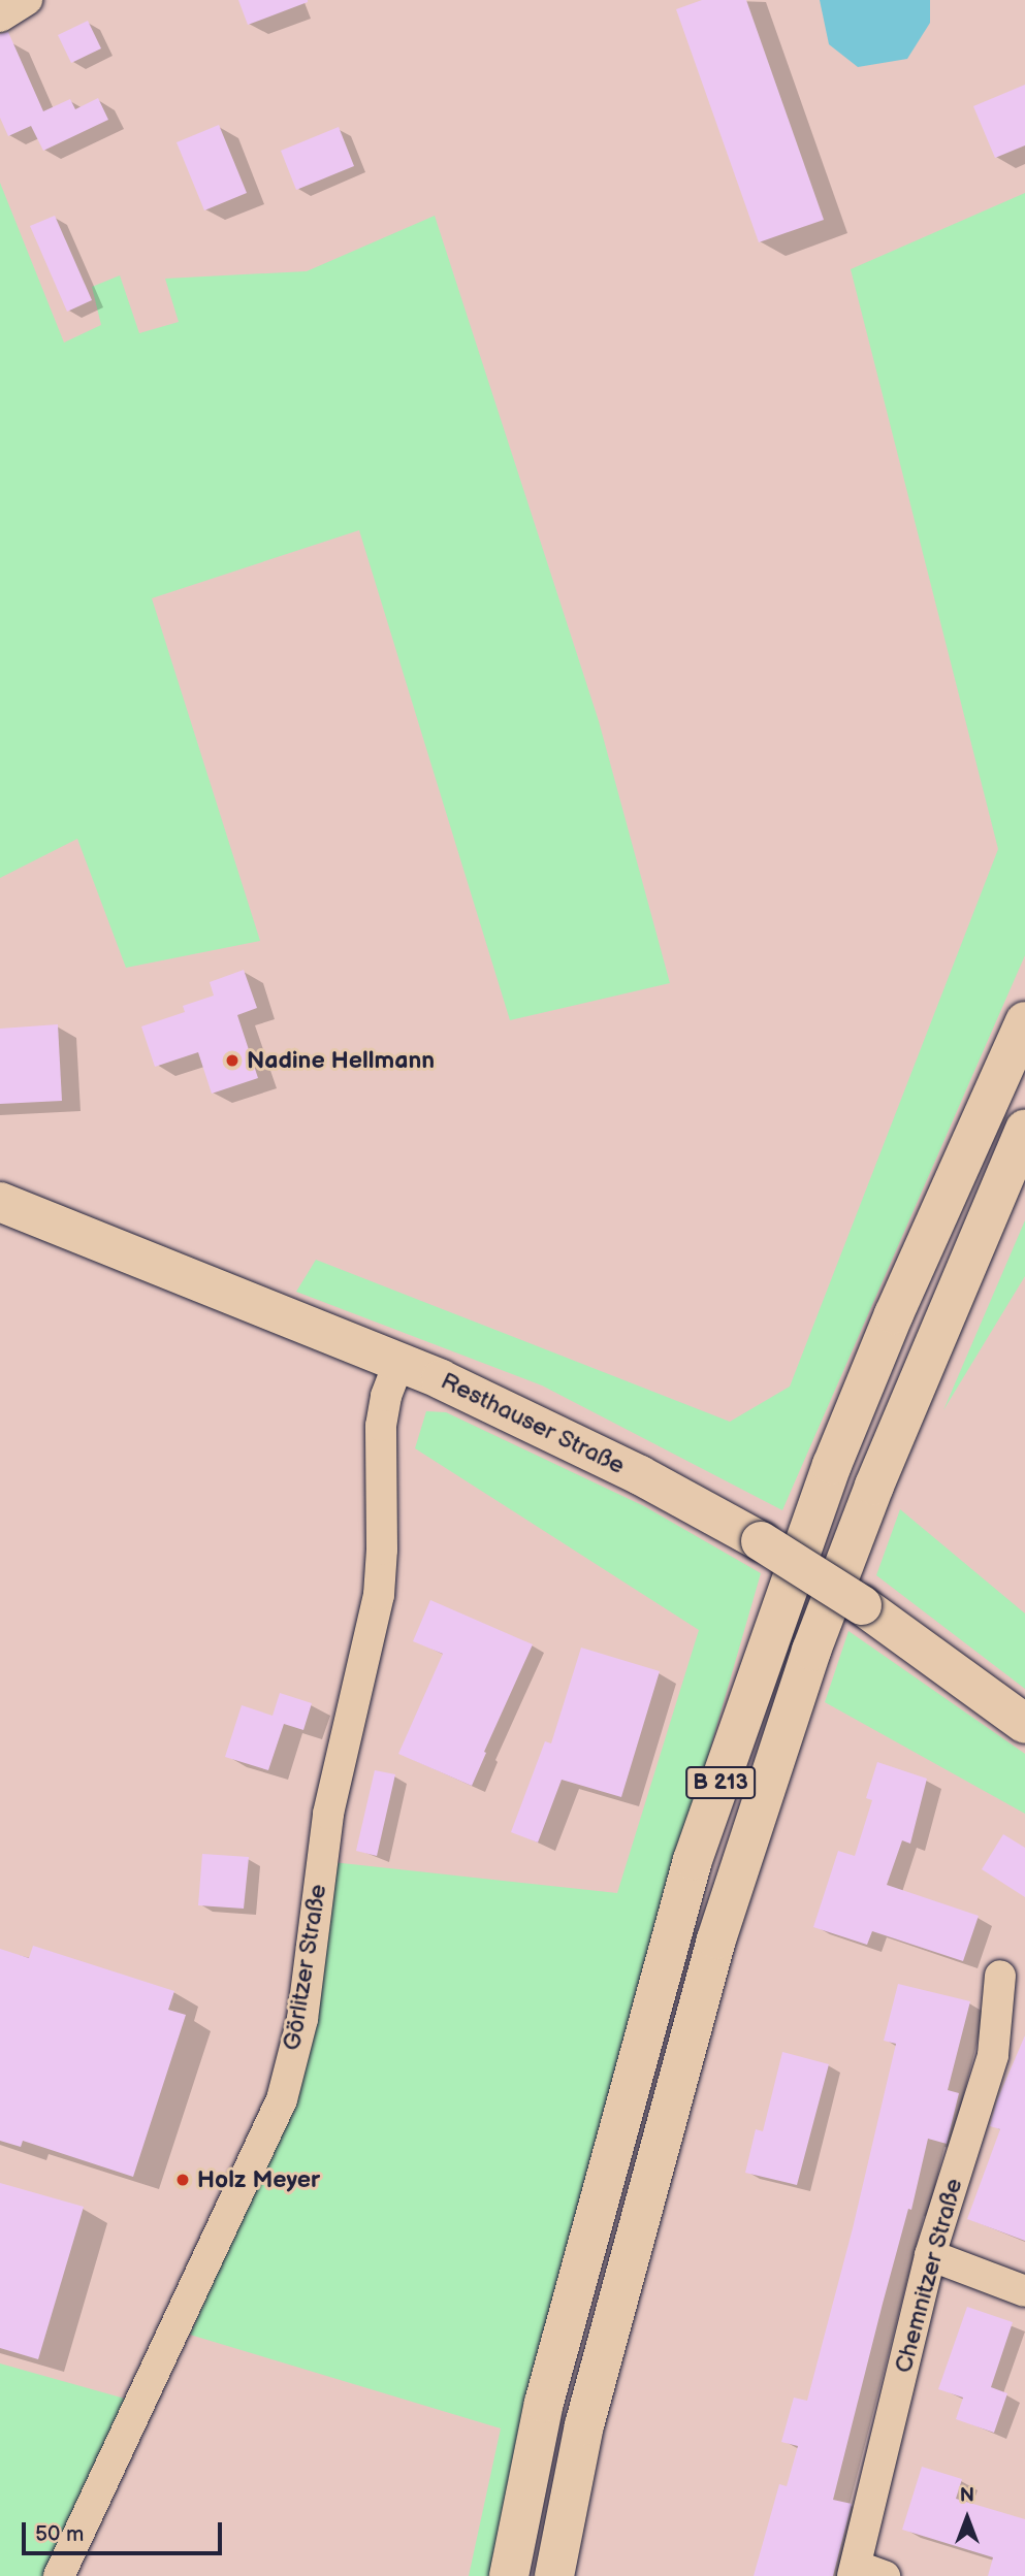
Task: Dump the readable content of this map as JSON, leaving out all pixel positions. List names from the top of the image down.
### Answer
{
  "streets": {
    "main road": ["Resthauser Straße", "B 213"],
    "street": ["Görlitzer Straße", "Chemnitzer Straße"]
  },
  "crossings": [
    ["Resthauser Straße", "Görlitzer Straße"]
  ],
  "places": ["Nadine Hellmann", "Holz Meyer"],
  "scale_bar": "50 m",
  "north": "top"
}
